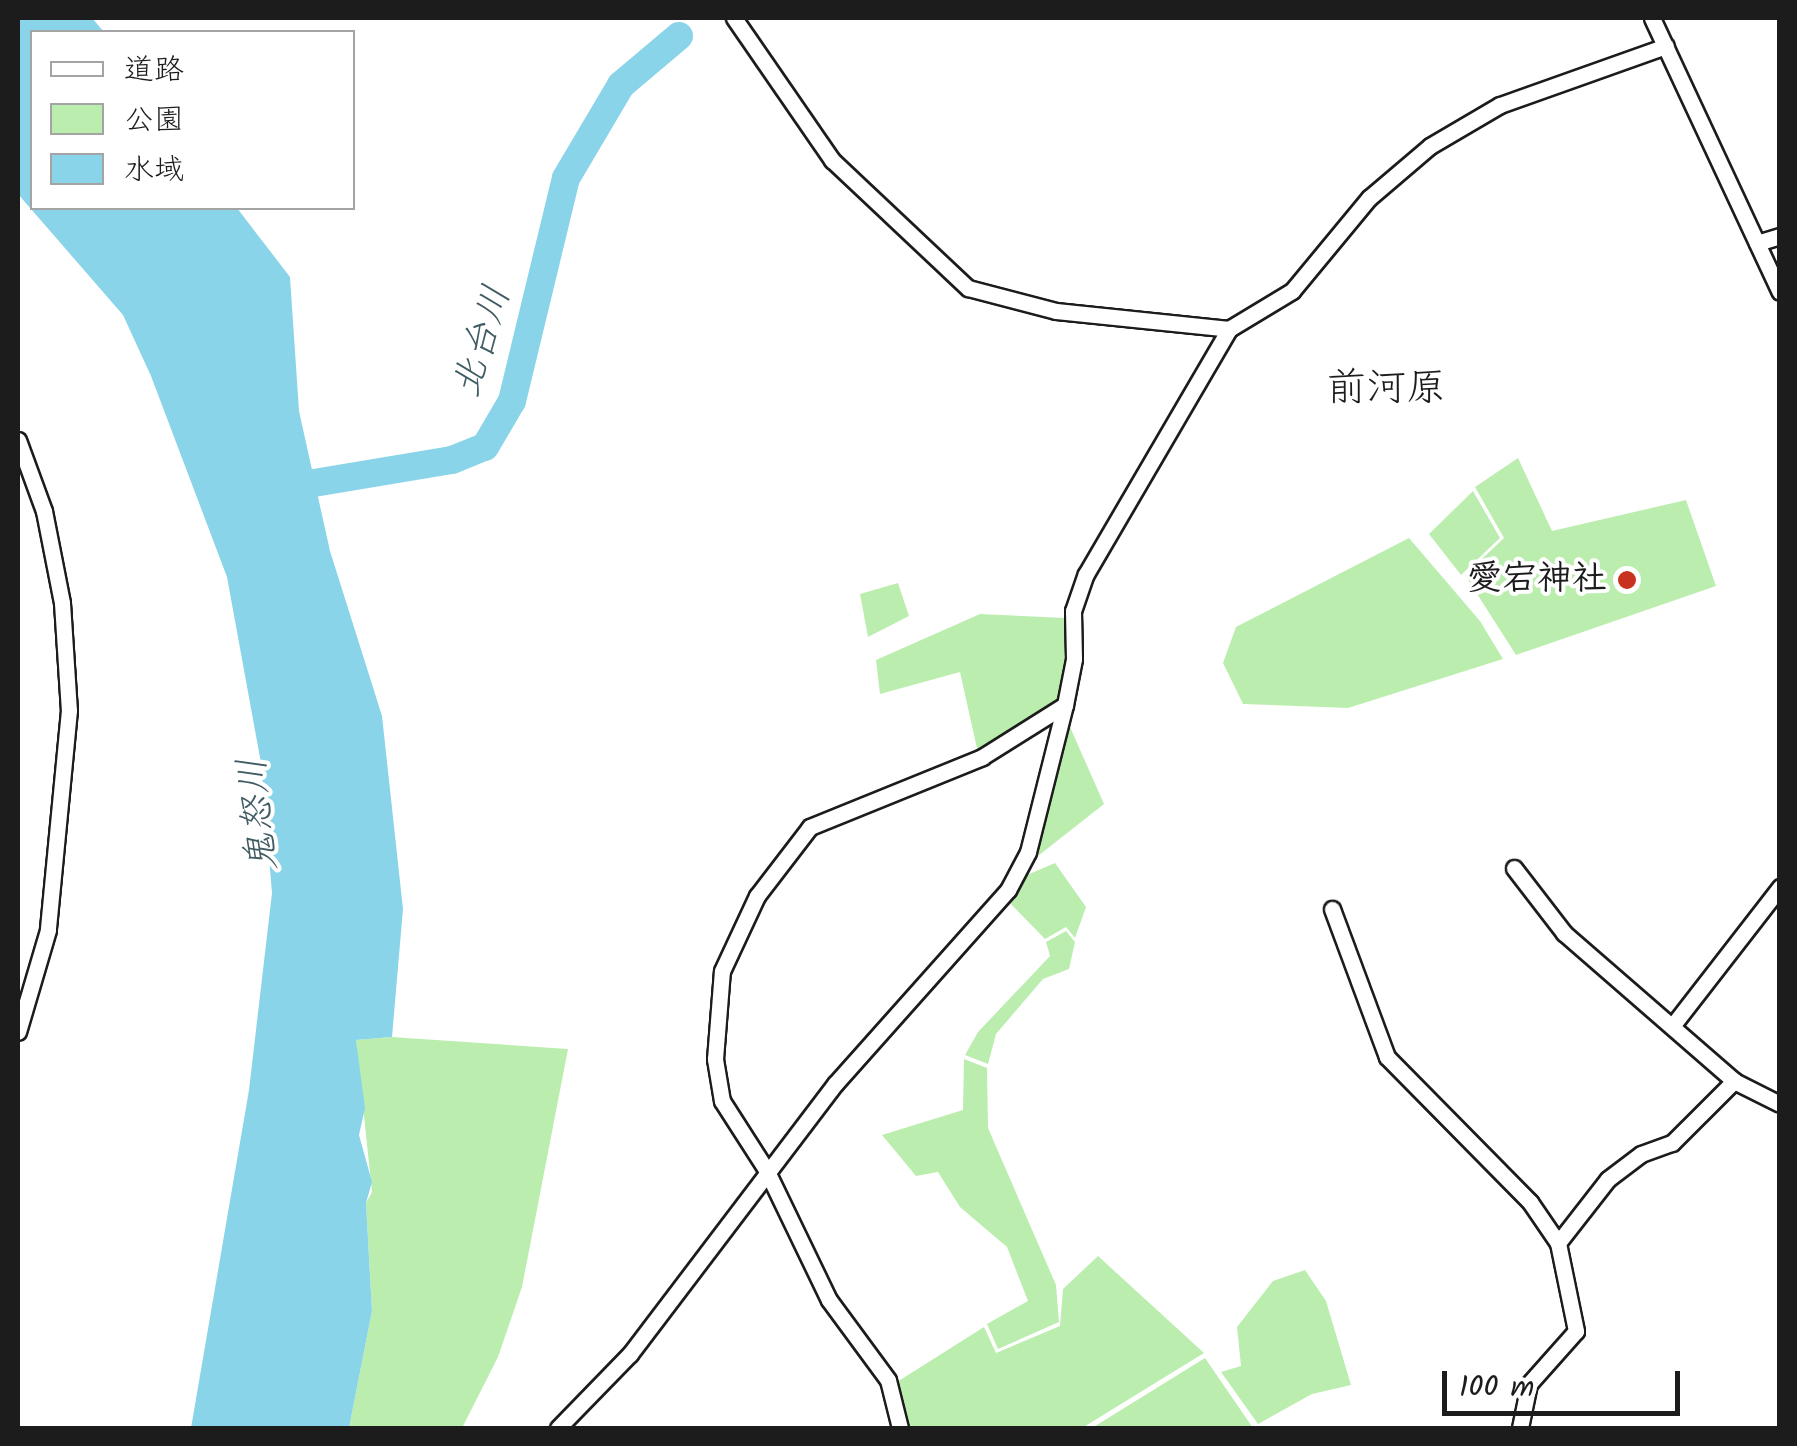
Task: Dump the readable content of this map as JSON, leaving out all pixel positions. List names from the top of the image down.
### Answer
{
  "districts": ["前河原"],
  "water": ["北台川", "鬼怒川"],
  "places": ["愛宕神社"],
  "legend": ["道路", "公園", "水域"],
  "scale_bar": "100 m"
}
